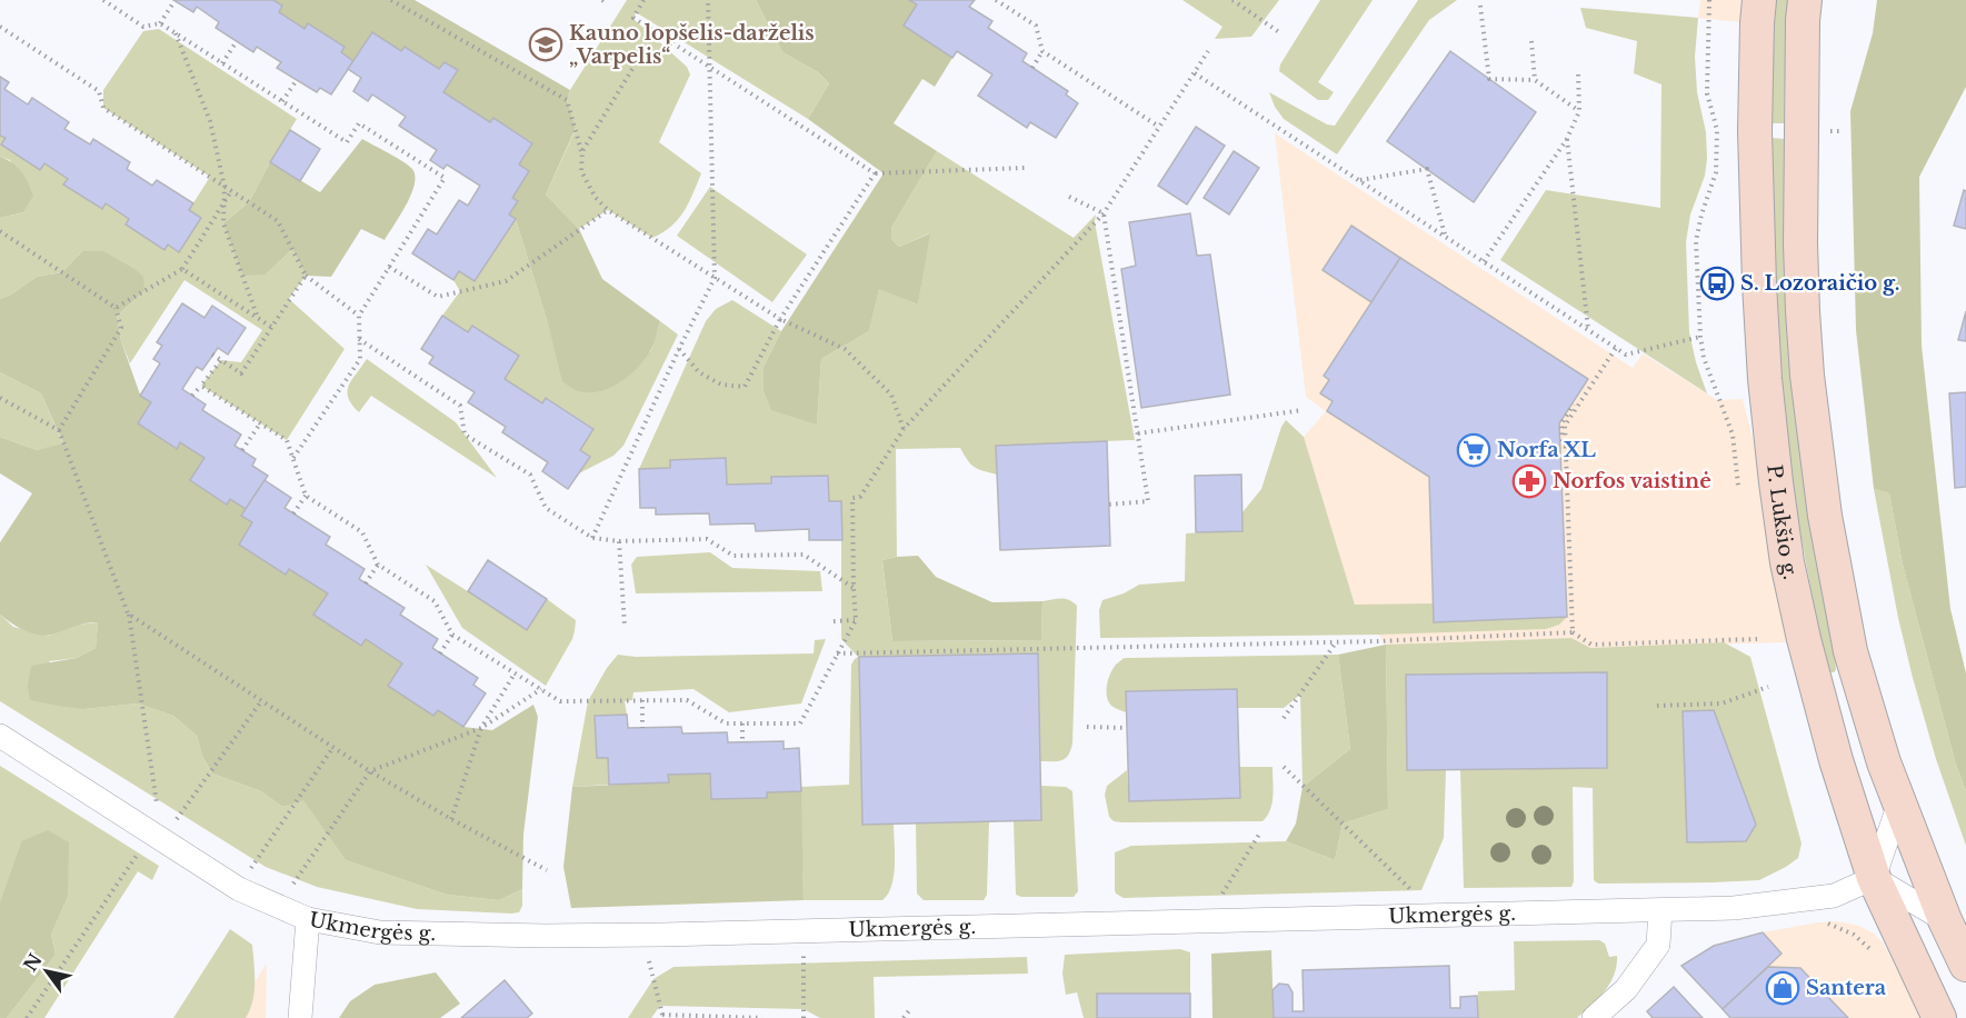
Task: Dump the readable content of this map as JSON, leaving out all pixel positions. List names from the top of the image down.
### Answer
{
  "streets": {
    "main road": ["P. Lukšio g."],
    "street": ["Ukmergės g."]
  },
  "crossings": [
    ["P. Lukšio g.", "Ukmergės g."]
  ],
  "places": {
    "school or university": ["Kauno lopšelis-darželis „Varpelis“"],
    "bus stop": ["S. Lozoraičio g."],
    "supermarket": ["Norfa XL"],
    "pharmacy": ["Norfos vaistinė"],
    "shop": ["Santera"]
  },
  "north": "top left"
}
